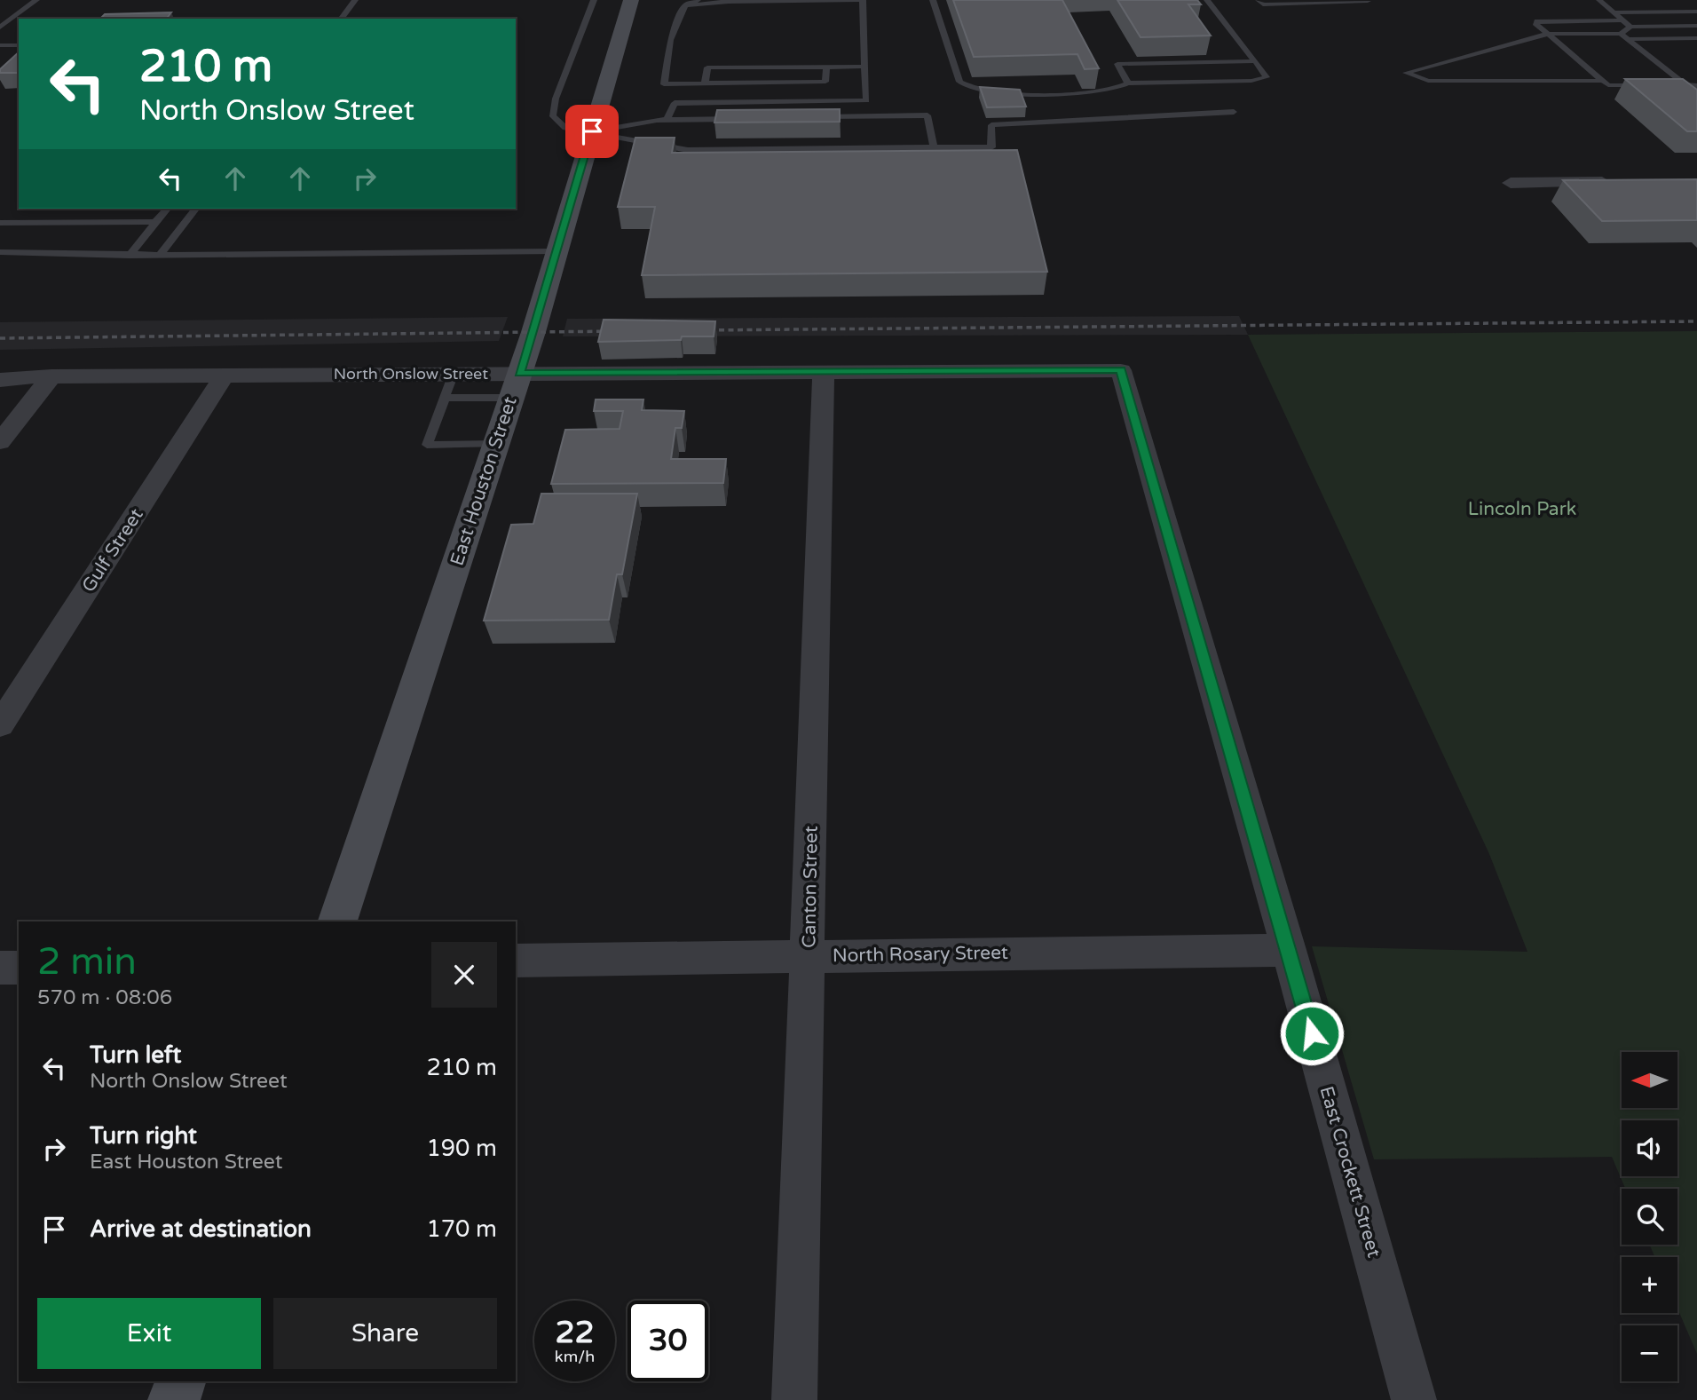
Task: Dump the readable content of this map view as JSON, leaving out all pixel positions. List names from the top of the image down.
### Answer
{
  "streets": {
    "main road": ["East Houston Street"],
    "street": [
      "North Onslow Street",
      "Gulf Street",
      "Canton Street",
      "North Rosary Street",
      "East Crockett Street"
    ]
  },
  "crossings": [
    ["North Onslow Street", "East Houston Street"],
    ["North Onslow Street", "Gulf Street"],
    ["North Onslow Street", "Canton Street"],
    ["North Onslow Street", "East Crockett Street"],
    ["Canton Street", "North Rosary Street"],
    ["North Rosary Street", "East Crockett Street"]
  ],
  "parks": ["Lincoln Park"],
  "north": "left",
  "page": {
    "turn": ["210 m", "North Onslow Street"],
    "heading": ["2 min", "570 m · 08:06"],
    "list": [
      {
        "name": "Turn left",
        "note": "North Onslow Street",
        "value": "210 m"
      },
      {
        "name": "Turn right",
        "note": "East Houston Street",
        "value": "190 m"
      },
      {
        "name": "Arrive at destination",
        "value": "170 m"
      }
    ],
    "map_buttons": ["+", "−"],
    "buttons": ["Exit", "Share"],
    "speed": "22 km/h",
    "limit": "30"
  }
}
